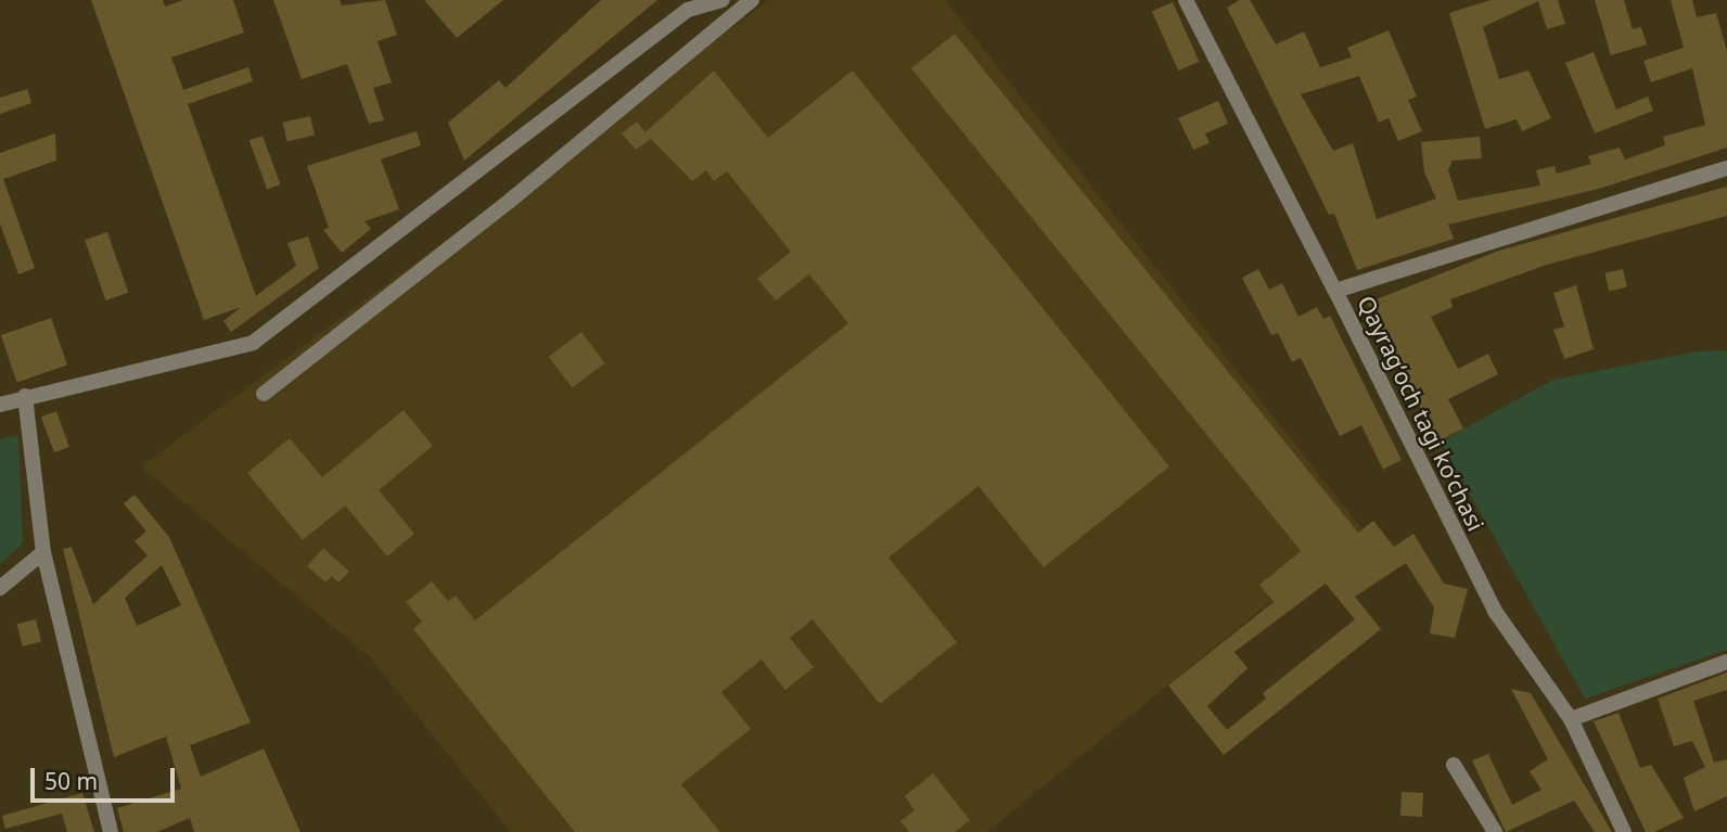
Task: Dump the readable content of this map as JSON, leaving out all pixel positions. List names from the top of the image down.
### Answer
{
  "streets": {
    "street": ["Qayragʻoch tagi koʻchasi"]
  },
  "scale_bar": "50 m"
}
